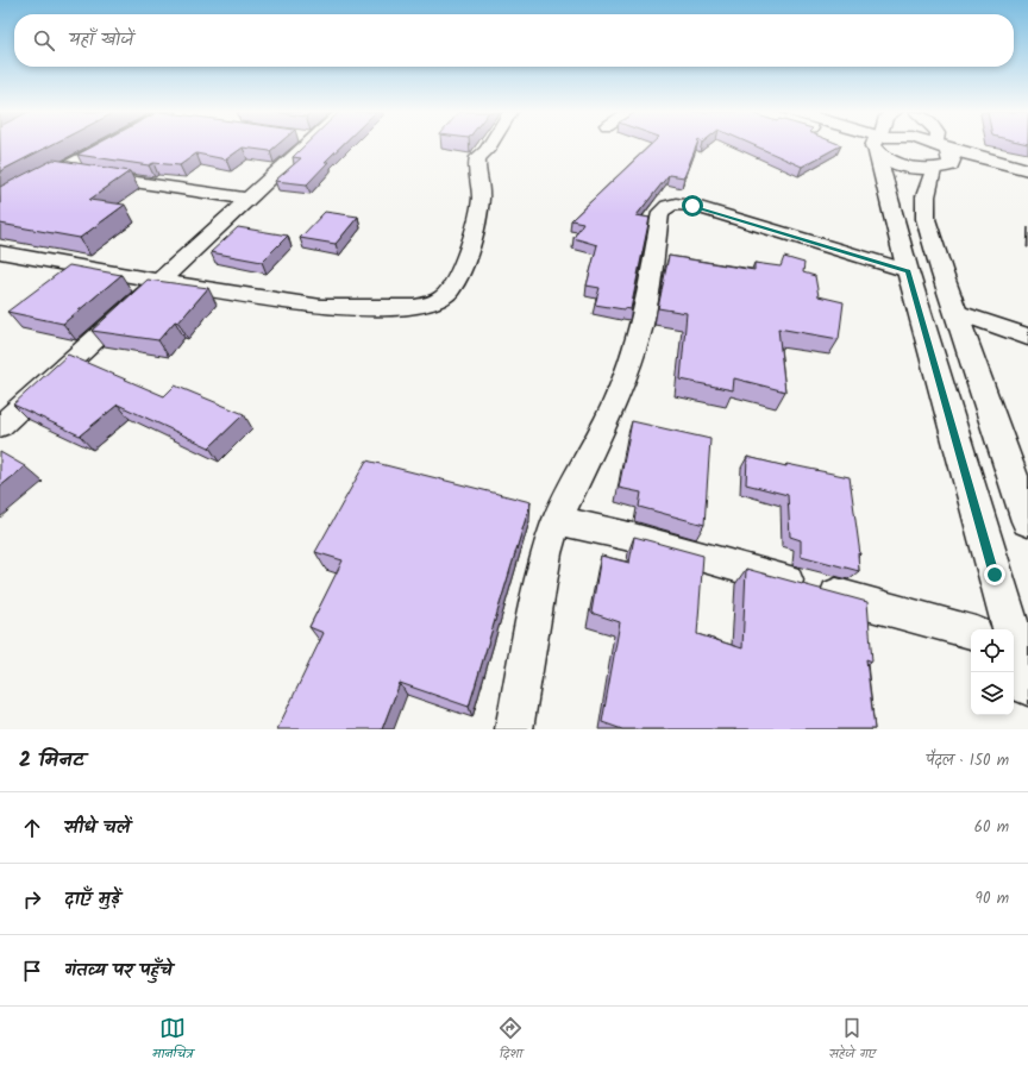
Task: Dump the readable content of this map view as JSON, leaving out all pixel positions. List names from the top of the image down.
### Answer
{
  "page": {
    "search": "यहाँ खोजें",
    "heading": ["2 मिनट", "पैदल · 150 m"],
    "list": [
      ["सीधे चलें", "60 m"],
      ["दाएँ मुड़ें", "90 m"],
      "गंतव्य पर पहुँचे"
    ],
    "nav": ["मानचित्र", "दिशा", "सहेजे गए"]
  }
}
